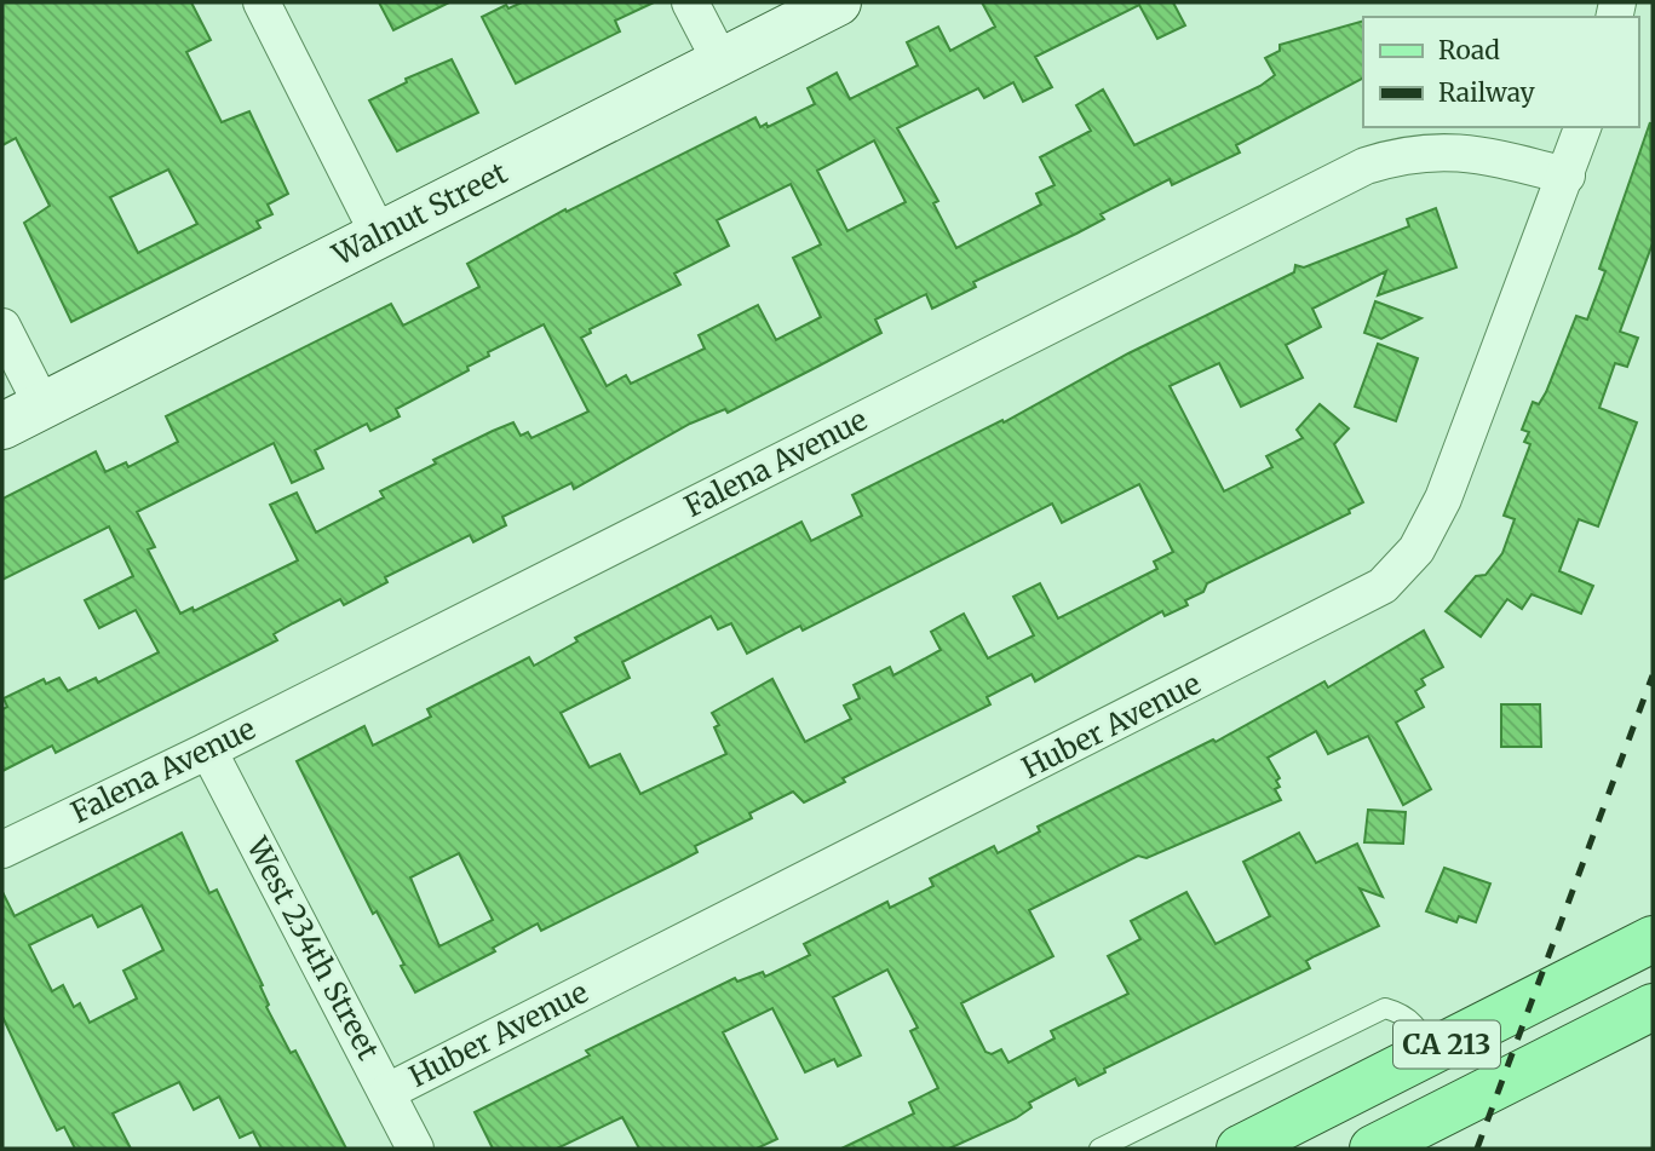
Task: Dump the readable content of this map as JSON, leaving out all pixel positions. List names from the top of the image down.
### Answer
{
  "streets": {
    "main road": ["CA 213"],
    "street": [
      "Walnut Street",
      "Falena Avenue",
      "Huber Avenue",
      "West 234th Street"
    ]
  },
  "crossings": [
    ["Falena Avenue", "Huber Avenue"],
    ["Falena Avenue", "West 234th Street"],
    ["Huber Avenue", "West 234th Street"]
  ],
  "legend": ["Road", "Railway"]
}
